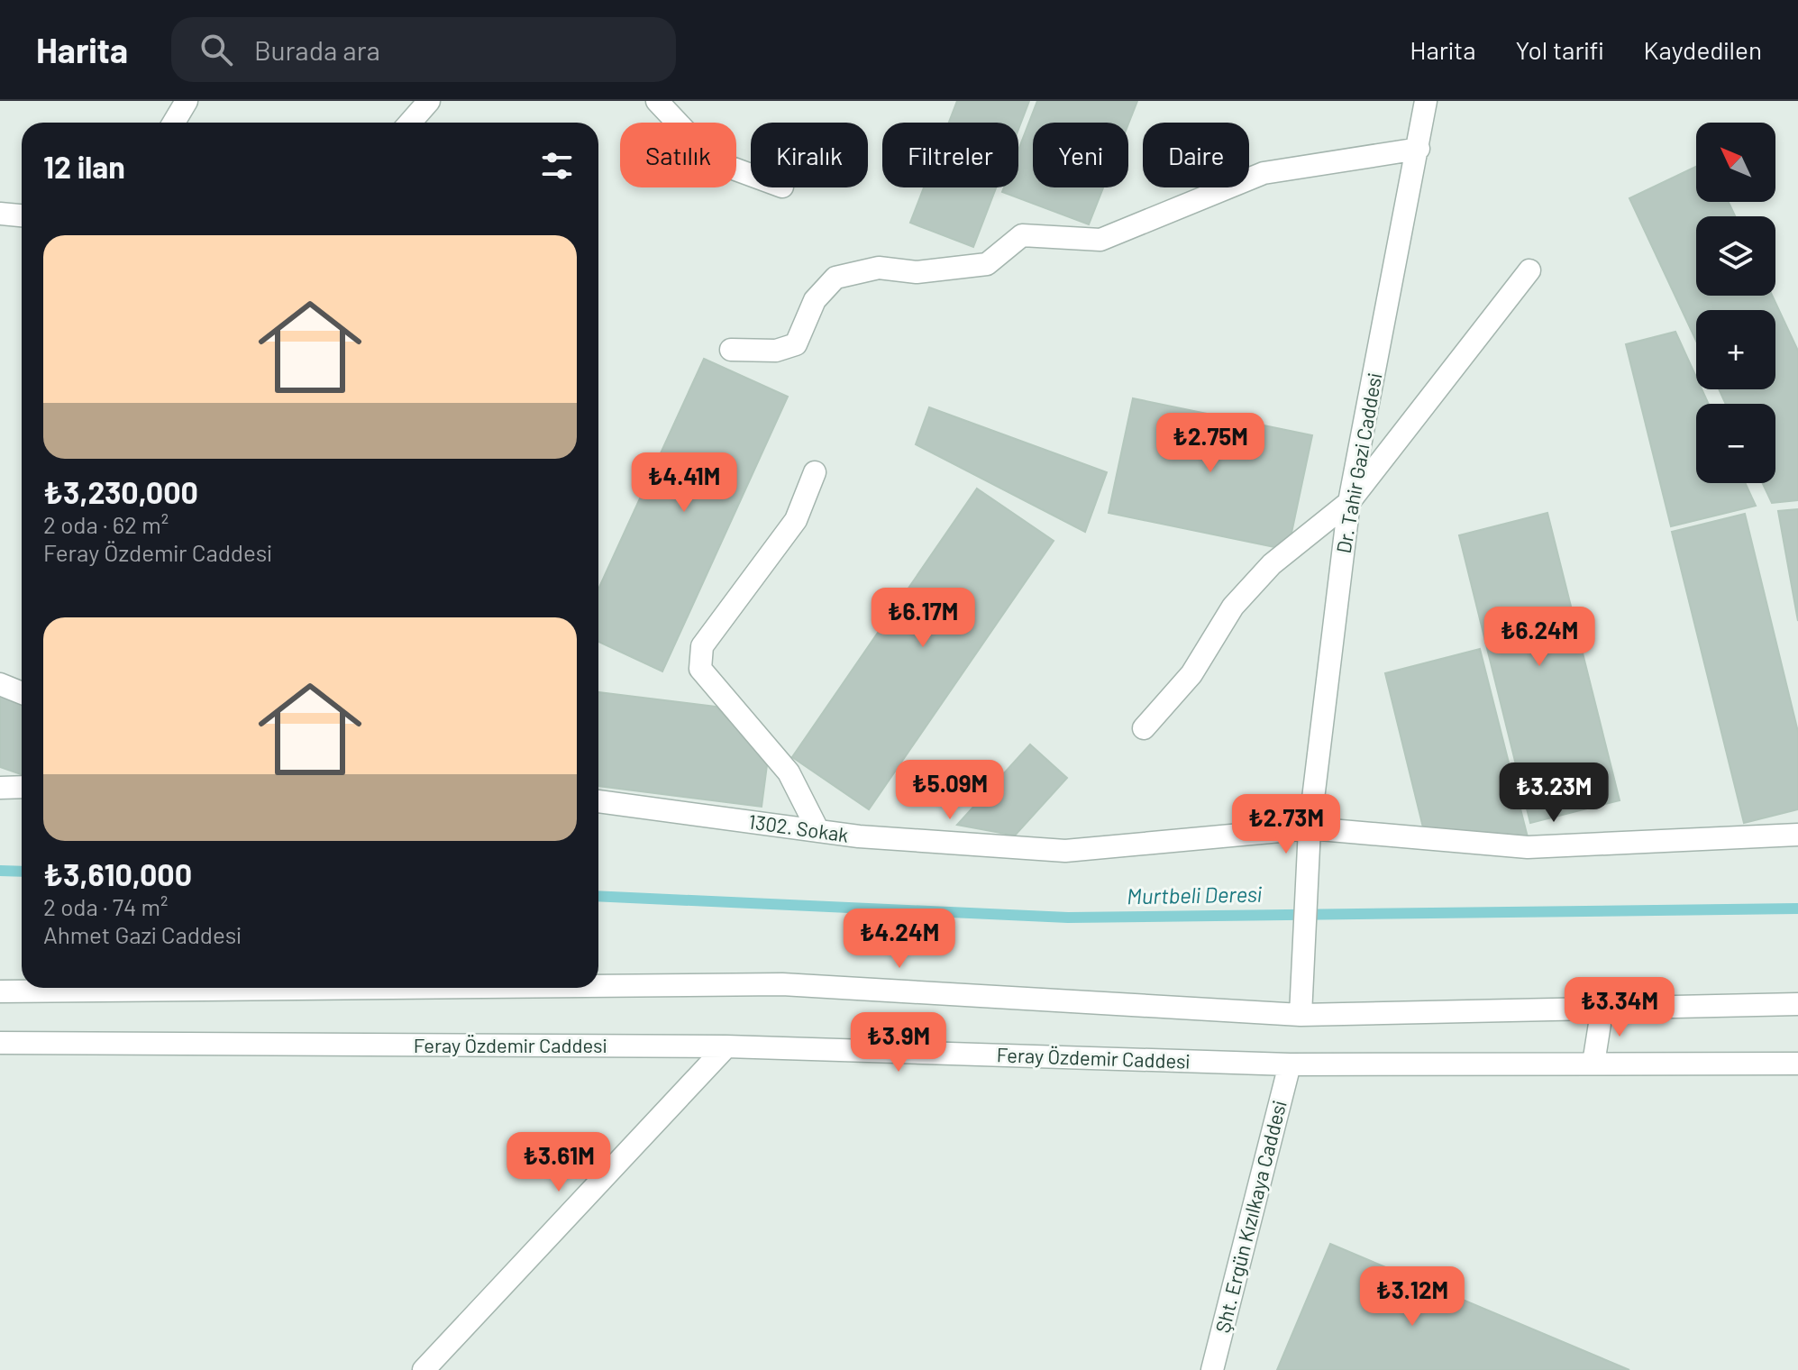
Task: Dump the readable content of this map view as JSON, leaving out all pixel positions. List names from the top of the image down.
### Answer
{
  "streets": {
    "street": [
      "Dr. Tahir Gazi Caddesi",
      "1302. Sokak",
      "Feray Özdemir Caddesi",
      "Şht. Ergün Kızılkaya Caddesi"
    ]
  },
  "crossings": [
    ["Dr. Tahir Gazi Caddesi", "1302. Sokak"],
    ["Feray Özdemir Caddesi", "Şht. Ergün Kızılkaya Caddesi"]
  ],
  "water": ["Murtbeli Deresi"],
  "north": "top left",
  "page": {
    "header": "Harita",
    "search": "Burada ara",
    "nav": ["Harita", "Yol tarifi", "Kaydedilen"],
    "map_buttons": ["+", "−"],
    "chip": [
      "Satılık",
      "Kiralık",
      "Filtreler",
      "Yeni",
      "Daire"
    ],
    "heading": "12 ilan",
    "list": [
      {
        "name": "₺3,230,000",
        "note": "2 oda · 62 m² · Feray Özdemir Caddesi"
      },
      {
        "name": "₺3,610,000",
        "note": "2 oda · 74 m² · Ahmet Gazi Caddesi"
      }
    ],
    "price": [
      "₺2.75M",
      "₺4.41M",
      "₺6.17M",
      "₺6.24M",
      "₺5.09M",
      "₺3.23M",
      "₺2.73M",
      "₺4.24M",
      "₺3.34M",
      "₺3.9M",
      "₺3.61M",
      "₺3.12M"
    ]
  }
}
